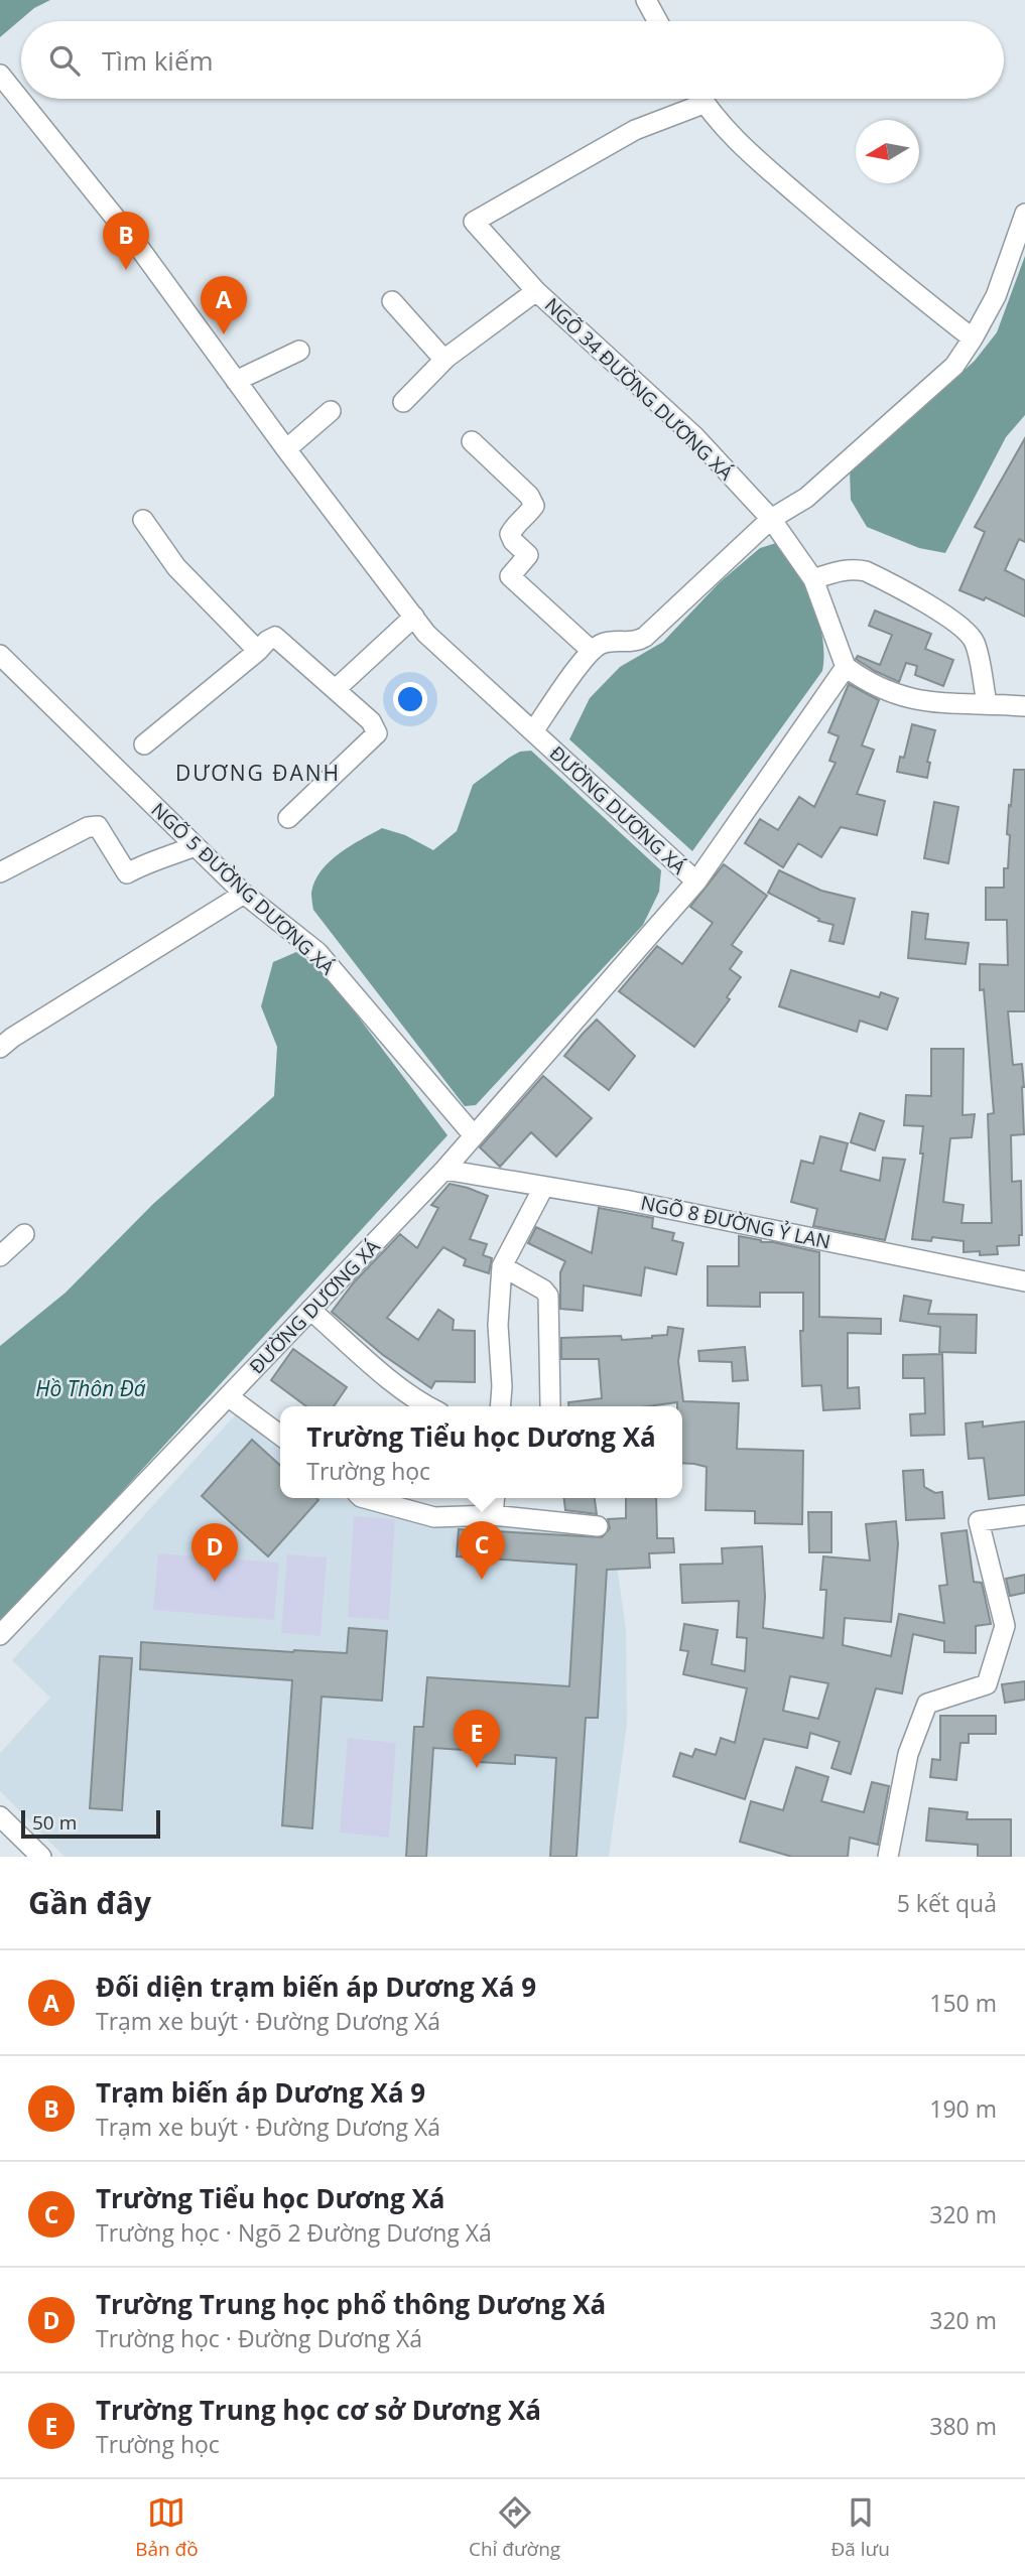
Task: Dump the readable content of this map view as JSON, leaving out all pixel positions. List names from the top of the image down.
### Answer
{
  "streets": {
    "street": [
      "NGÕ 34 ĐƯỜNG DƯƠNG XÁ",
      "ĐƯỜNG DƯƠNG XÁ",
      "NGÕ 5 ĐƯỜNG DƯƠNG XÁ",
      "NGÕ 8 ĐƯỜNG Ỷ LAN"
    ]
  },
  "crossings": [
    ["ĐƯỜNG DƯƠNG XÁ", "NGÕ 5 ĐƯỜNG DƯƠNG XÁ"],
    ["ĐƯỜNG DƯƠNG XÁ", "NGÕ 8 ĐƯỜNG Ỷ LAN"]
  ],
  "districts": ["DƯƠNG ĐANH"],
  "water": ["Hồ Thôn Đá"],
  "scale_bar": "50 m",
  "north": "left",
  "page": {
    "search": "Tìm kiếm",
    "pins": [
      "B",
      "A",
      "C",
      "D",
      "E"
    ],
    "popup": ["Trường Tiểu học Dương Xá", "Trường học"],
    "scale": "50 m",
    "heading": ["Gần đây", "5 kết quả"],
    "list": [
      {
        "mark": "A",
        "name": "Đối diện trạm biến áp Dương Xá 9",
        "note": "Trạm xe buýt · Đường Dương Xá",
        "value": "150 m"
      },
      {
        "mark": "B",
        "name": "Trạm biến áp Dương Xá 9",
        "note": "Trạm xe buýt · Đường Dương Xá",
        "value": "190 m"
      },
      {
        "mark": "C",
        "name": "Trường Tiểu học Dương Xá",
        "note": "Trường học · Ngõ 2 Đường Dương Xá",
        "value": "320 m"
      },
      {
        "mark": "D",
        "name": "Trường Trung học phổ thông Dương Xá",
        "note": "Trường học · Đường Dương Xá",
        "value": "320 m"
      },
      {
        "mark": "E",
        "name": "Trường Trung học cơ sở Dương Xá",
        "note": "Trường học",
        "value": "380 m"
      }
    ],
    "nav": ["Bản đồ", "Chỉ đường", "Đã lưu"]
  }
}
